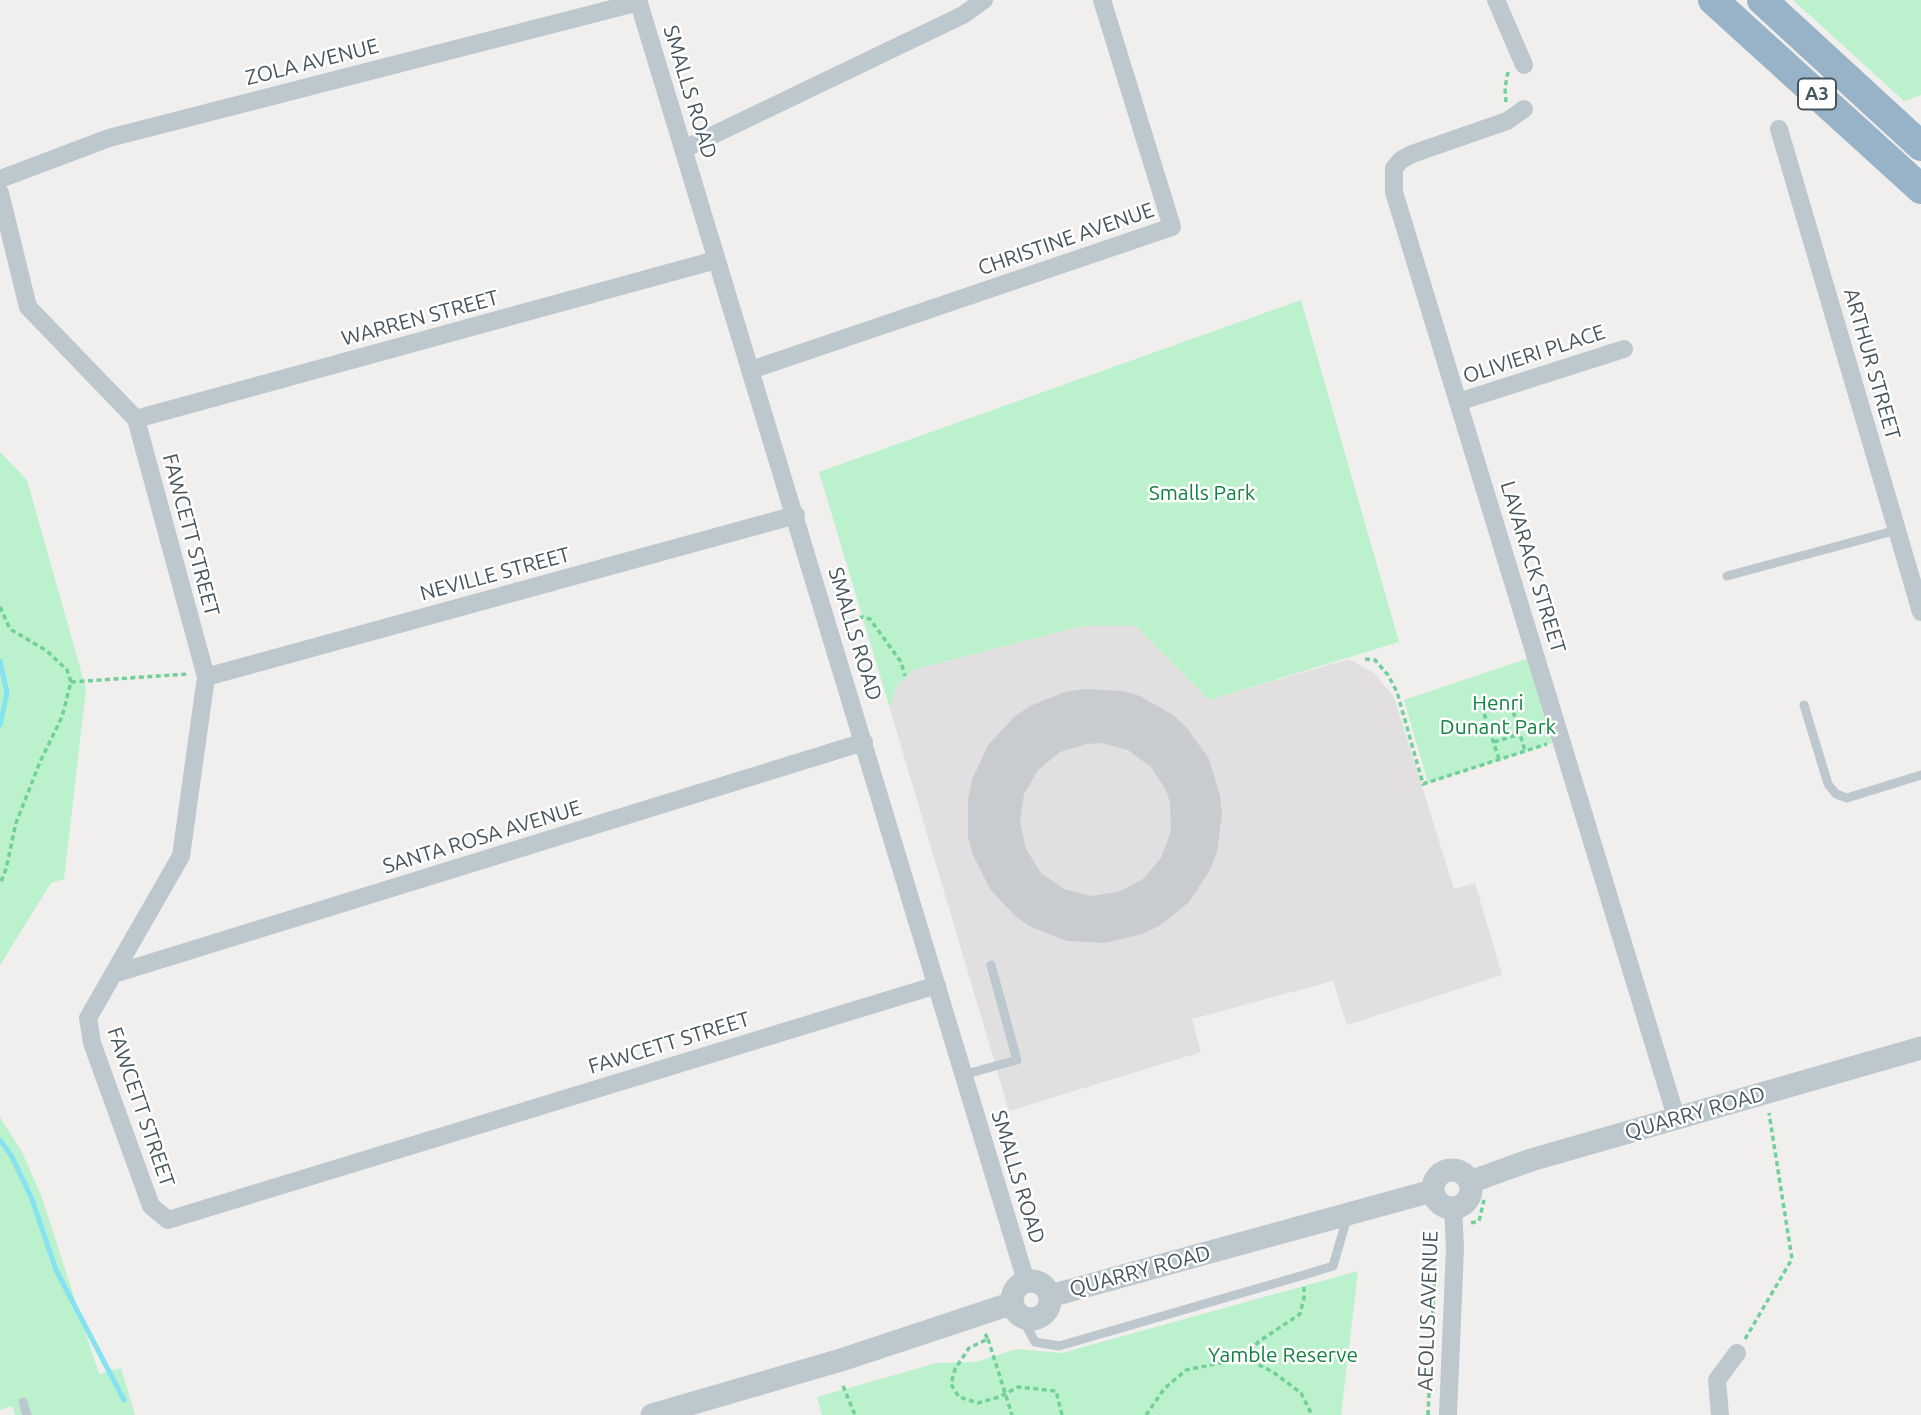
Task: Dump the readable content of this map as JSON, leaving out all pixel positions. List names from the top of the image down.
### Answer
{
  "streets": {
    "highway": ["A3"],
    "street": [
      "ZOLA AVENUE",
      "SMALLS ROAD",
      "CHRISTINE AVENUE",
      "WARREN STREET",
      "OLIVIERI PLACE",
      "ARTHUR STREET",
      "FAWCETT STREET",
      "LAVARACK STREET",
      "NEVILLE STREET",
      "SANTA ROSA AVENUE",
      "QUARRY ROAD",
      "AEOLUS AVENUE"
    ]
  },
  "crossings": [
    ["ZOLA AVENUE", "SMALLS ROAD"],
    ["SMALLS ROAD", "CHRISTINE AVENUE"],
    ["SMALLS ROAD", "WARREN STREET"],
    ["SMALLS ROAD", "FAWCETT STREET"],
    ["SMALLS ROAD", "NEVILLE STREET"],
    ["SMALLS ROAD", "SANTA ROSA AVENUE"],
    ["SMALLS ROAD", "QUARRY ROAD"],
    ["WARREN STREET", "FAWCETT STREET"],
    ["OLIVIERI PLACE", "LAVARACK STREET"],
    ["FAWCETT STREET", "NEVILLE STREET"],
    ["FAWCETT STREET", "SANTA ROSA AVENUE"],
    ["LAVARACK STREET", "QUARRY ROAD"]
  ],
  "parks": ["Smalls Park", "Henri Dunant Park", "Yamble Reserve"]
}
